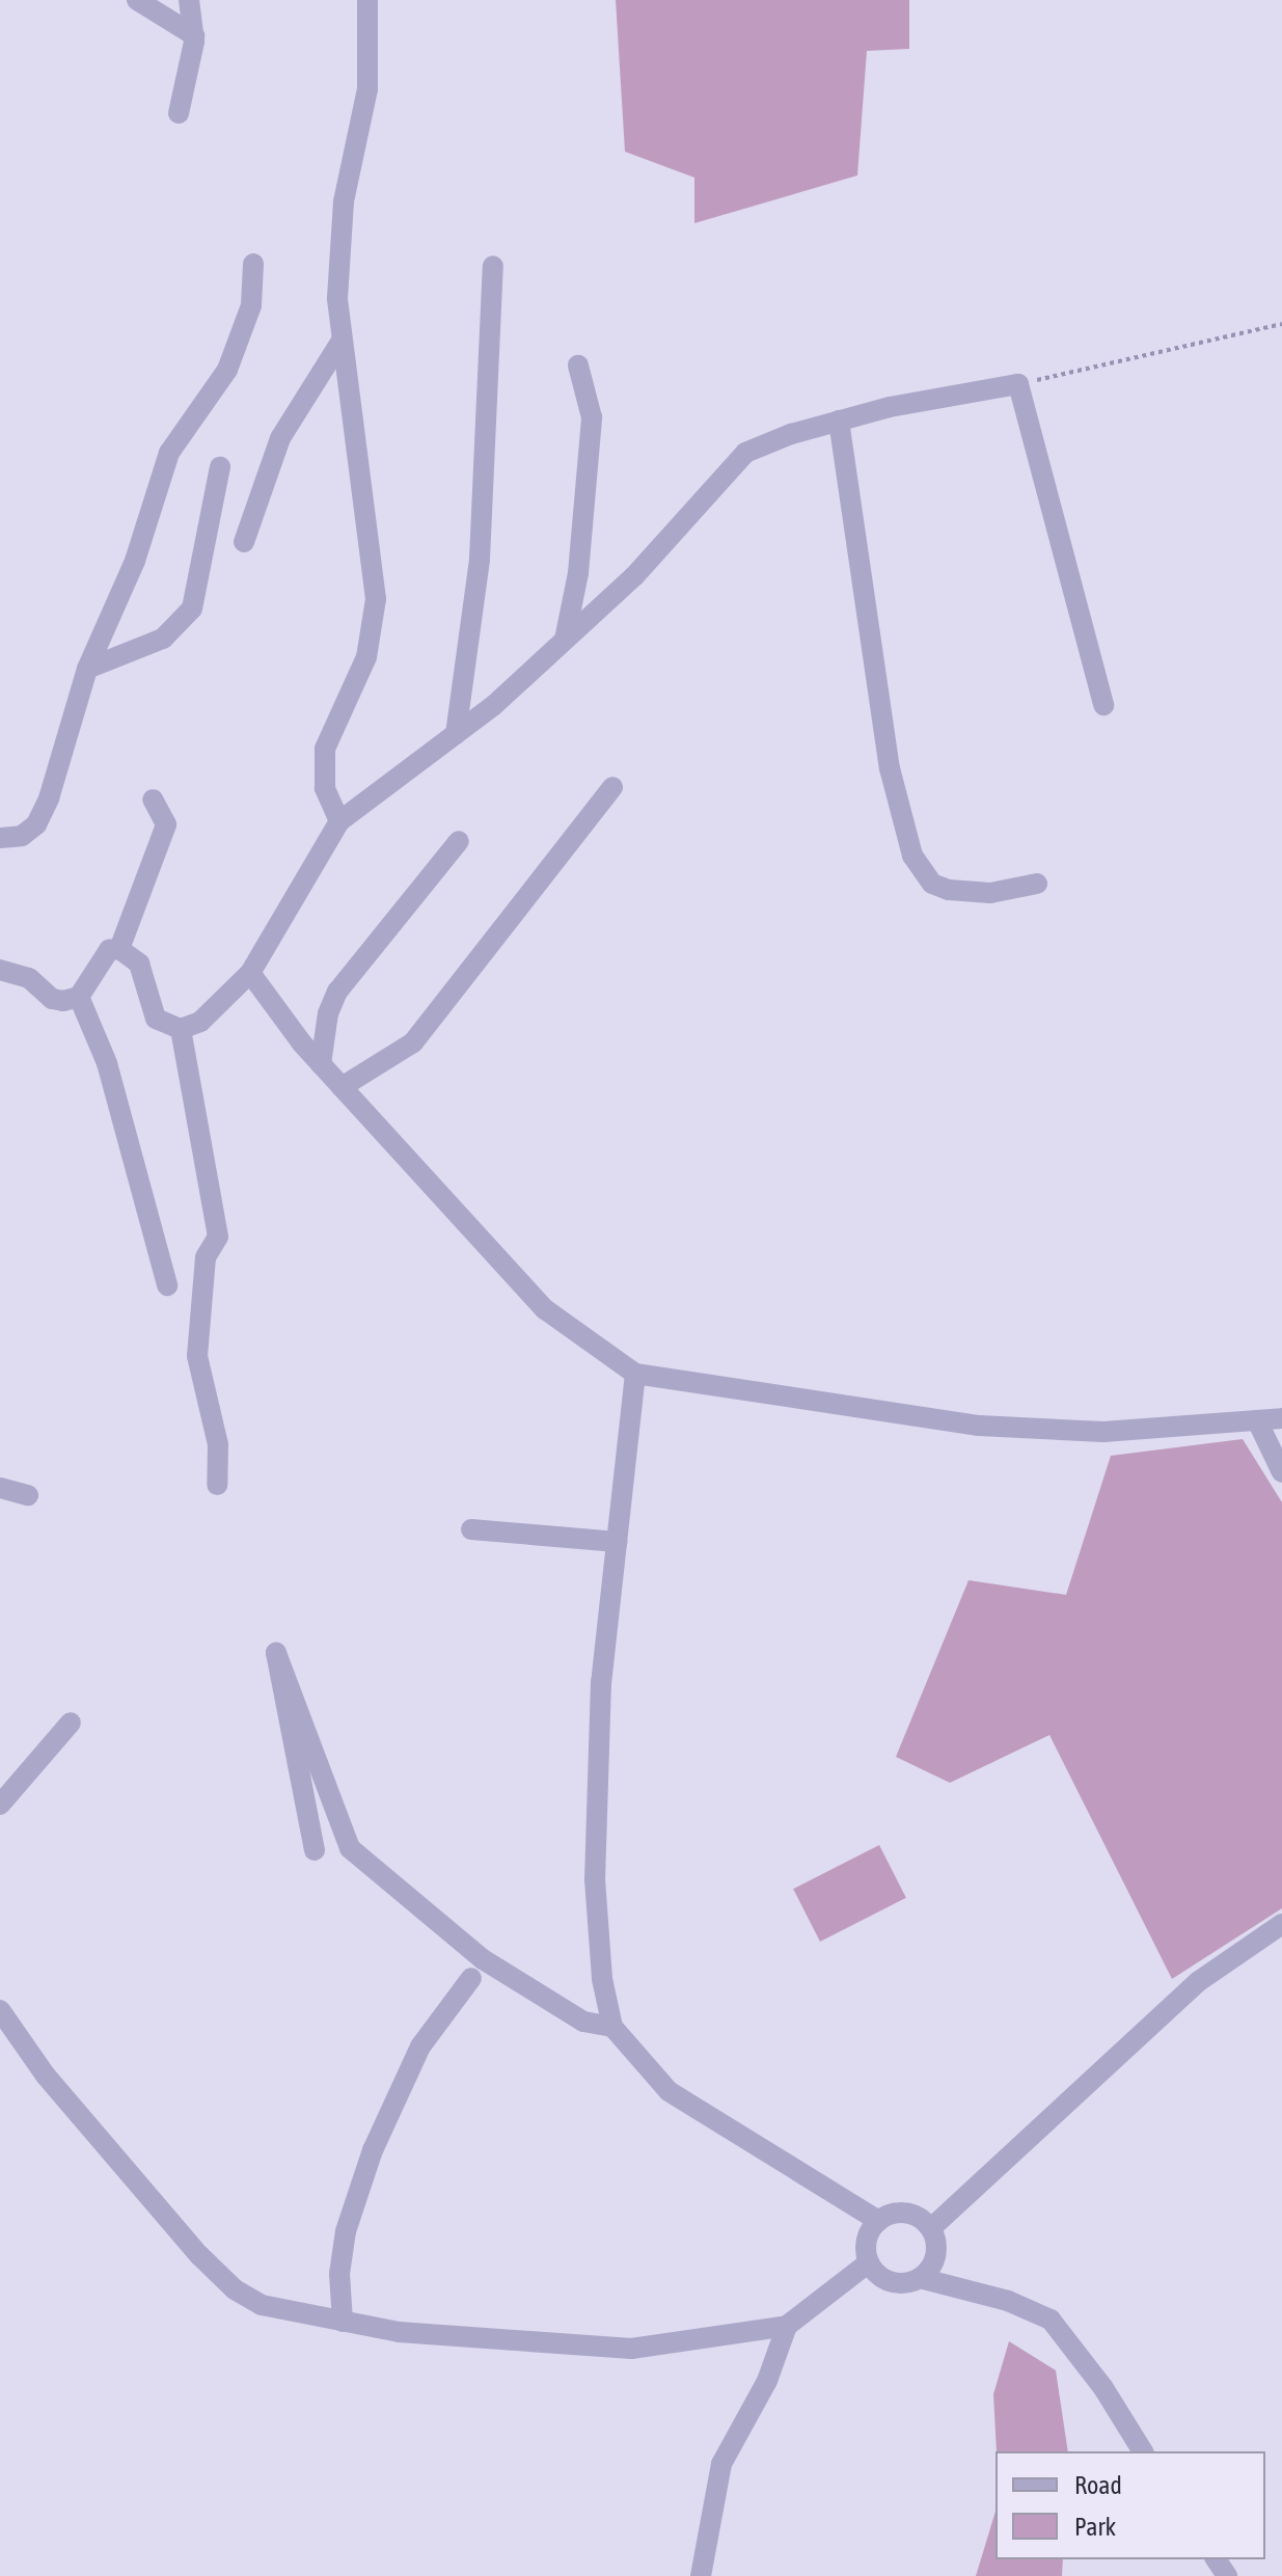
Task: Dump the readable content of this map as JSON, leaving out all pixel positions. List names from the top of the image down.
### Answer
{
  "legend": ["Road", "Park"]
}
